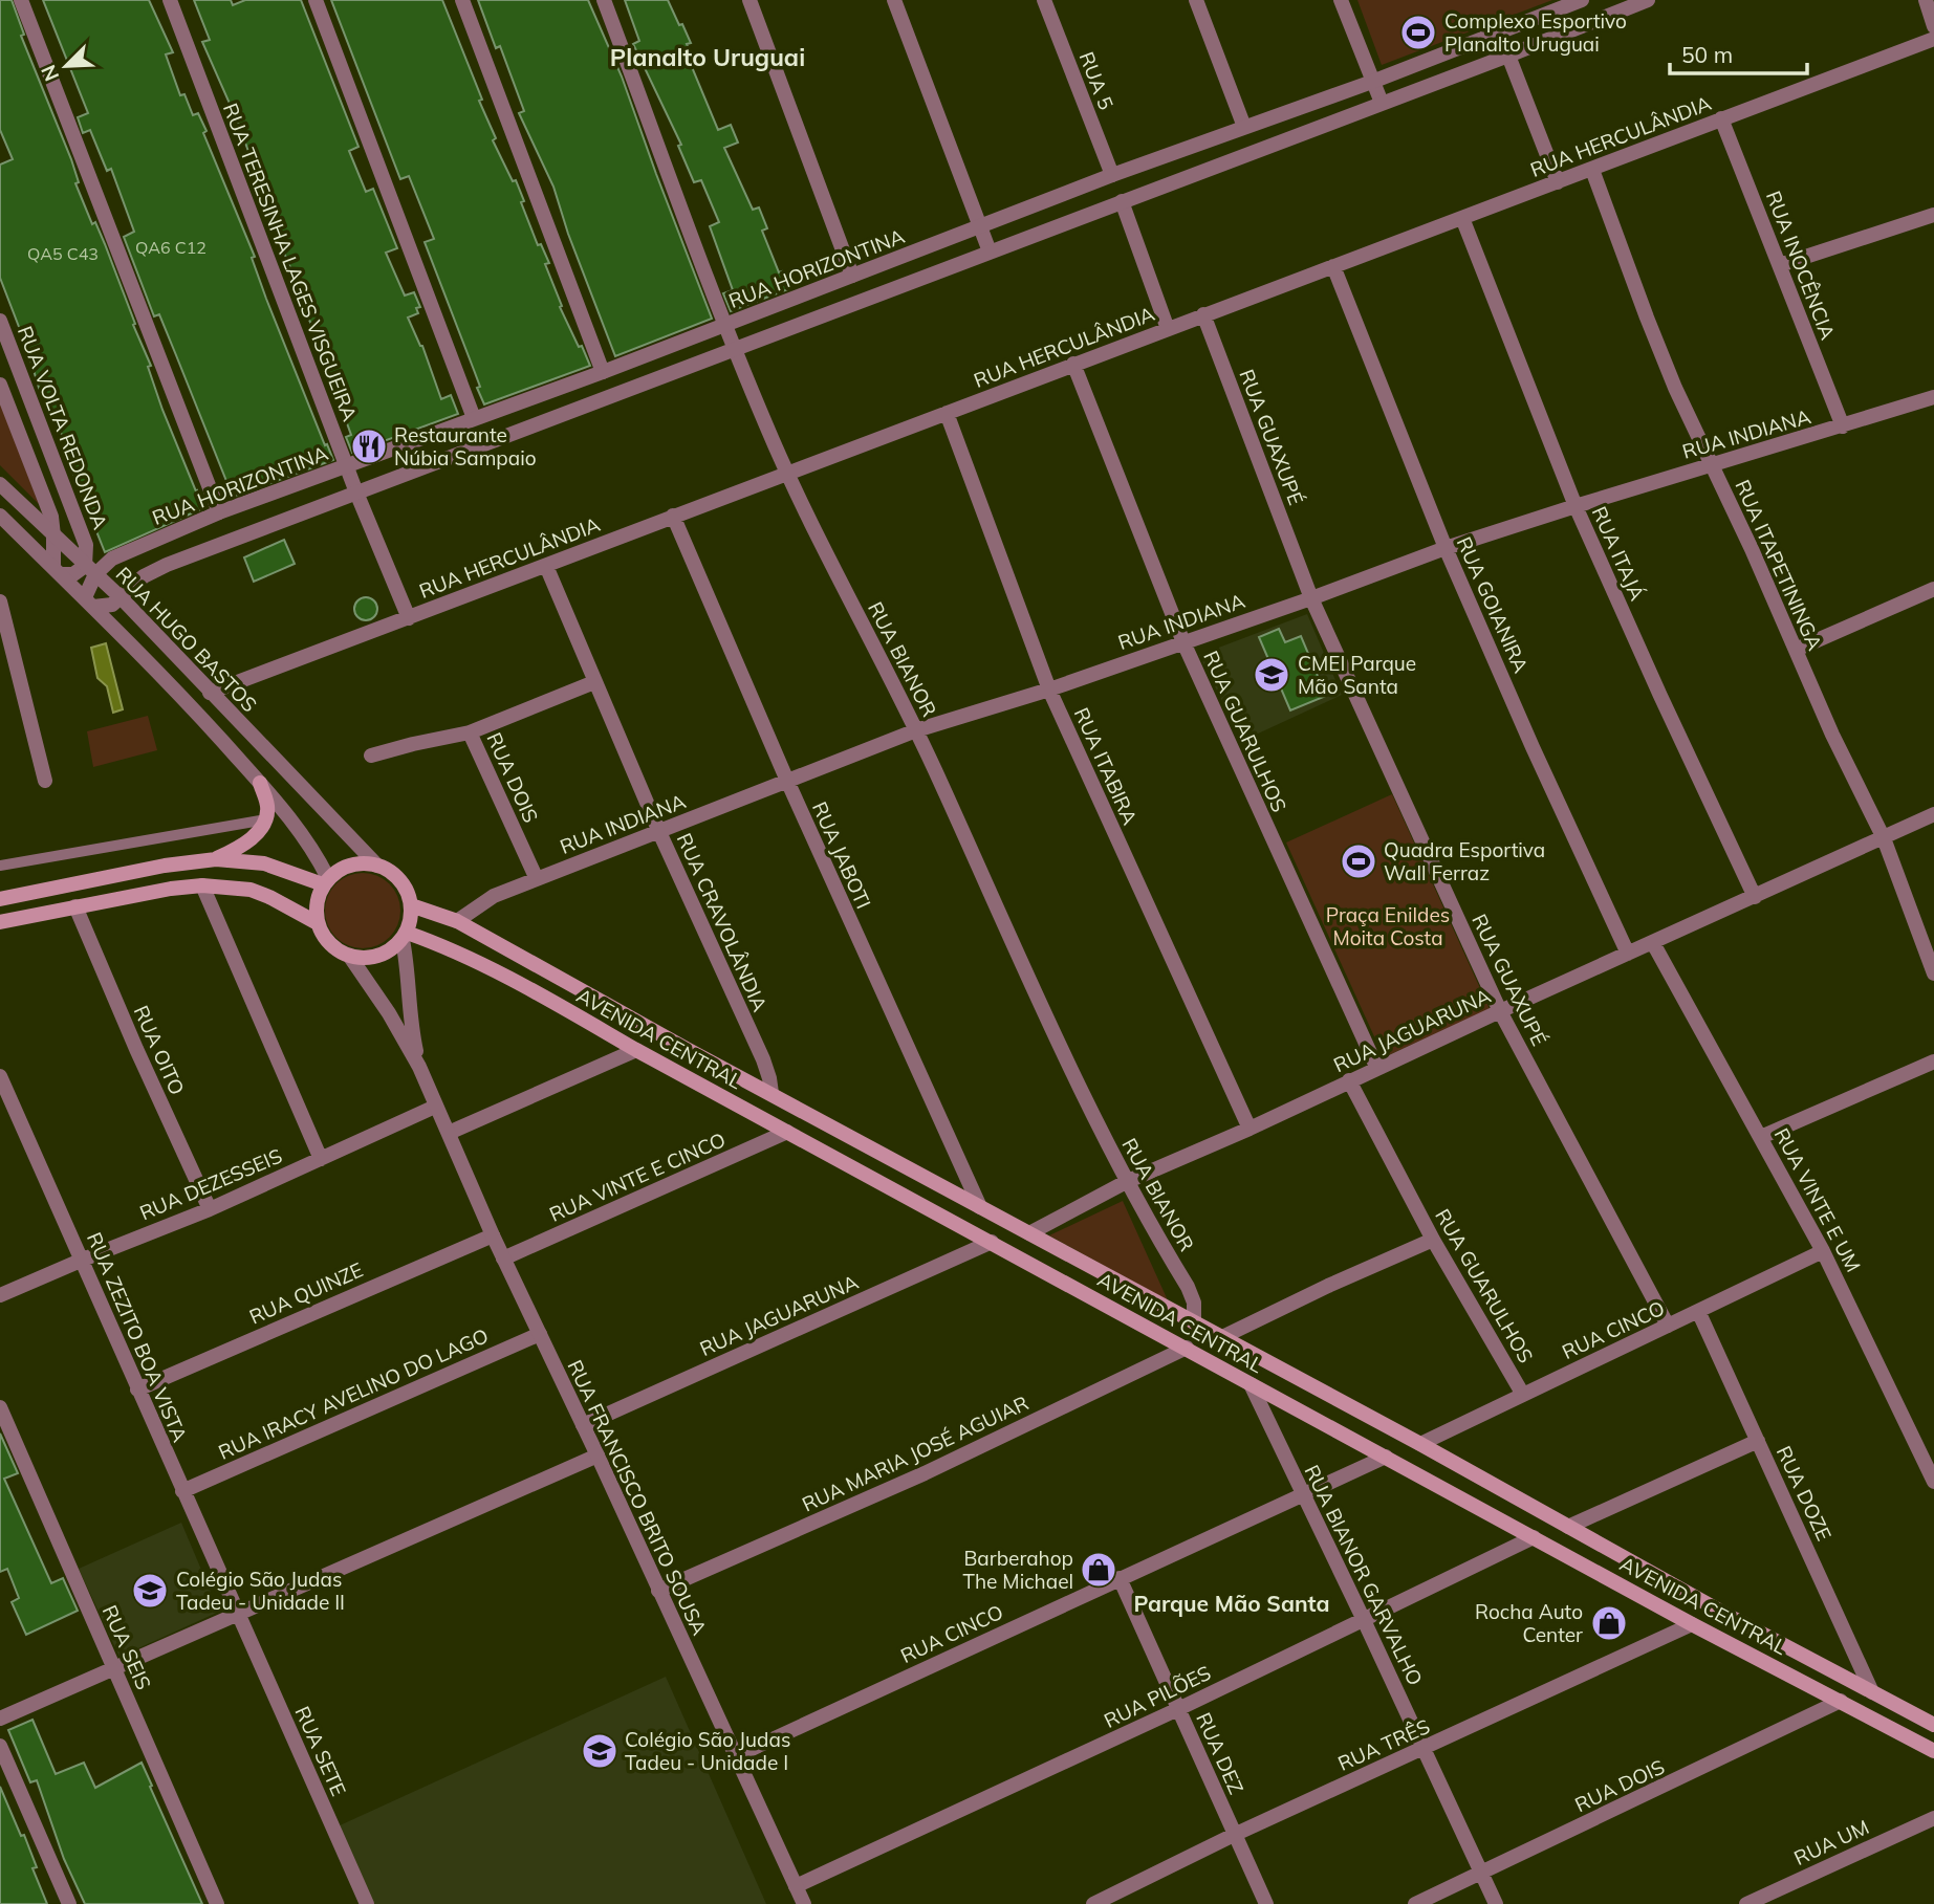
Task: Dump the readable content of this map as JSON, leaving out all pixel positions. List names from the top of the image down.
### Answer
{
  "streets": {
    "main road": ["AVENIDA CENTRAL"],
    "street": [
      "RUA 5",
      "RUA HERCULÂNDIA",
      "RUA TERESINHA LAGES VISGUEIRA",
      "RUA INOCÊNCIA",
      "RUA HORIZONTINA",
      "RUA VOLTA REDONDA",
      "RUA INDIANA",
      "RUA GUAXUPÉ",
      "RUA ITAJÁ",
      "RUA ITAPETININGA",
      "RUA GOIANIRA",
      "RUA HUGO BASTOS",
      "RUA BIANOR",
      "RUA GUARULHOS",
      "RUA ITABIRA",
      "RUA DOIS",
      "RUA JABOTI",
      "RUA CRAVOLÂNDIA",
      "RUA JAGUARUNA",
      "RUA OITO",
      "RUA VINTE E CINCO",
      "RUA DEZESSEIS",
      "RUA VINTE E UM",
      "RUA QUINZE",
      "RUA CINCO",
      "RUA ZEZITO BOA VISTA",
      "RUA IRACY AVELINO DO LAGO",
      "RUA MARIA JOSÉ AGUIAR",
      "RUA DOZE",
      "RUA FRANCISCO BRITO SOUSA",
      "RUA BIANOR GARVALHO",
      "RUA SEIS",
      "RUA PILÕES",
      "RUA TRÊS",
      "RUA SETE",
      "RUA DEZ",
      "RUA UM"
    ]
  },
  "crossings": [
    ["RUA 5", "RUA HORIZONTINA"],
    ["RUA HERCULÂNDIA", "RUA TERESINHA LAGES VISGUEIRA"],
    ["RUA HERCULÂNDIA", "RUA INOCÊNCIA"],
    ["RUA HERCULÂNDIA", "RUA GUAXUPÉ"],
    ["RUA HERCULÂNDIA", "RUA ITAJÁ"],
    ["RUA HERCULÂNDIA", "RUA ITAPETININGA"],
    ["RUA HERCULÂNDIA", "RUA GOIANIRA"],
    ["RUA HERCULÂNDIA", "RUA HUGO BASTOS"],
    ["RUA HERCULÂNDIA", "RUA BIANOR"],
    ["RUA HERCULÂNDIA", "RUA GUARULHOS"],
    ["RUA HERCULÂNDIA", "RUA ITABIRA"],
    ["RUA HERCULÂNDIA", "RUA JABOTI"],
    ["RUA HERCULÂNDIA", "RUA CRAVOLÂNDIA"],
    ["RUA TERESINHA LAGES VISGUEIRA", "RUA HORIZONTINA"],
    ["RUA INOCÊNCIA", "RUA INDIANA"],
    ["RUA HORIZONTINA", "RUA VOLTA REDONDA"],
    ["RUA HORIZONTINA", "RUA HUGO BASTOS"],
    ["RUA HORIZONTINA", "RUA BIANOR"],
    ["RUA VOLTA REDONDA", "RUA HUGO BASTOS"],
    ["RUA INDIANA", "RUA GUAXUPÉ"],
    ["RUA INDIANA", "RUA ITAJÁ"],
    ["RUA INDIANA", "RUA ITAPETININGA"],
    ["RUA INDIANA", "RUA GOIANIRA"],
    ["RUA INDIANA", "RUA BIANOR"],
    ["RUA INDIANA", "RUA GUARULHOS"],
    ["RUA INDIANA", "RUA ITABIRA"],
    ["RUA INDIANA", "RUA DOIS"],
    ["RUA INDIANA", "RUA JABOTI"],
    ["RUA INDIANA", "RUA CRAVOLÂNDIA"],
    ["RUA INDIANA", "AVENIDA CENTRAL"],
    ["RUA GUAXUPÉ", "RUA JAGUARUNA"],
    ["RUA GUAXUPÉ", "RUA CINCO"],
    ["RUA ITAJÁ", "RUA JAGUARUNA"],
    ["RUA ITAPETININGA", "RUA JAGUARUNA"],
    ["RUA GOIANIRA", "RUA JAGUARUNA"],
    ["RUA HUGO BASTOS", "AVENIDA CENTRAL"],
    ["RUA BIANOR", "RUA JAGUARUNA"],
    ["RUA BIANOR", "AVENIDA CENTRAL"],
    ["RUA GUARULHOS", "RUA JAGUARUNA"],
    ["RUA GUARULHOS", "RUA CINCO"],
    ["RUA ITABIRA", "RUA JAGUARUNA"],
    ["RUA DOIS", "AVENIDA CENTRAL"],
    ["RUA DOIS", "RUA BIANOR GARVALHO"],
    ["RUA JABOTI", "AVENIDA CENTRAL"],
    ["RUA CRAVOLÂNDIA", "AVENIDA CENTRAL"],
    ["RUA JAGUARUNA", "AVENIDA CENTRAL"],
    ["RUA JAGUARUNA", "RUA VINTE E UM"],
    ["RUA JAGUARUNA", "RUA FRANCISCO BRITO SOUSA"],
    ["AVENIDA CENTRAL", "RUA VINTE E CINCO"],
    ["AVENIDA CENTRAL", "RUA CINCO"],
    ["AVENIDA CENTRAL", "RUA MARIA JOSÉ AGUIAR"],
    ["AVENIDA CENTRAL", "RUA DOZE"],
    ["AVENIDA CENTRAL", "RUA BIANOR GARVALHO"],
    ["AVENIDA CENTRAL", "RUA PILÕES"],
    ["AVENIDA CENTRAL", "RUA TRÊS"],
    ["RUA OITO", "RUA DEZESSEIS"],
    ["RUA VINTE E CINCO", "RUA FRANCISCO BRITO SOUSA"],
    ["RUA DEZESSEIS", "RUA ZEZITO BOA VISTA"],
    ["RUA DEZESSEIS", "RUA FRANCISCO BRITO SOUSA"],
    ["RUA VINTE E UM", "RUA CINCO"],
    ["RUA QUINZE", "RUA ZEZITO BOA VISTA"],
    ["RUA QUINZE", "RUA FRANCISCO BRITO SOUSA"],
    ["RUA CINCO", "RUA DOZE"],
    ["RUA CINCO", "RUA FRANCISCO BRITO SOUSA"],
    ["RUA CINCO", "RUA BIANOR GARVALHO"],
    ["RUA CINCO", "RUA DEZ"],
    ["RUA ZEZITO BOA VISTA", "RUA IRACY AVELINO DO LAGO"],
    ["RUA ZEZITO BOA VISTA", "RUA SETE"],
    ["RUA IRACY AVELINO DO LAGO", "RUA FRANCISCO BRITO SOUSA"],
    ["RUA MARIA JOSÉ AGUIAR", "RUA FRANCISCO BRITO SOUSA"],
    ["RUA FRANCISCO BRITO SOUSA", "RUA PILÕES"],
    ["RUA BIANOR GARVALHO", "RUA PILÕES"],
    ["RUA BIANOR GARVALHO", "RUA TRÊS"],
    ["RUA PILÕES", "RUA DEZ"],
    ["RUA TRÊS", "RUA DEZ"]
  ],
  "districts": ["Planalto Uruguai", "Parque Mão Santa"],
  "parks": ["Praça Enildes Moita Costa"],
  "places": {
    "sports": ["Complexo Esportivo Planalto Uruguai", "Quadra Esportiva Wall Ferraz"],
    "restaurant": ["Restaurante Núbia Sampaio"],
    "school or university": ["CMEI Parque Mão Santa", "Colégio São Judas Tadeu - Unidade II", "Colégio São Judas Tadeu - Unidade I"],
    "shop": ["Barberahop The Michael", "Rocha Auto Center"]
  },
  "house_numbers": ["QA6 C12", "QA5 C43"],
  "scale_bar": "50 m",
  "north": "bottom left"
}
